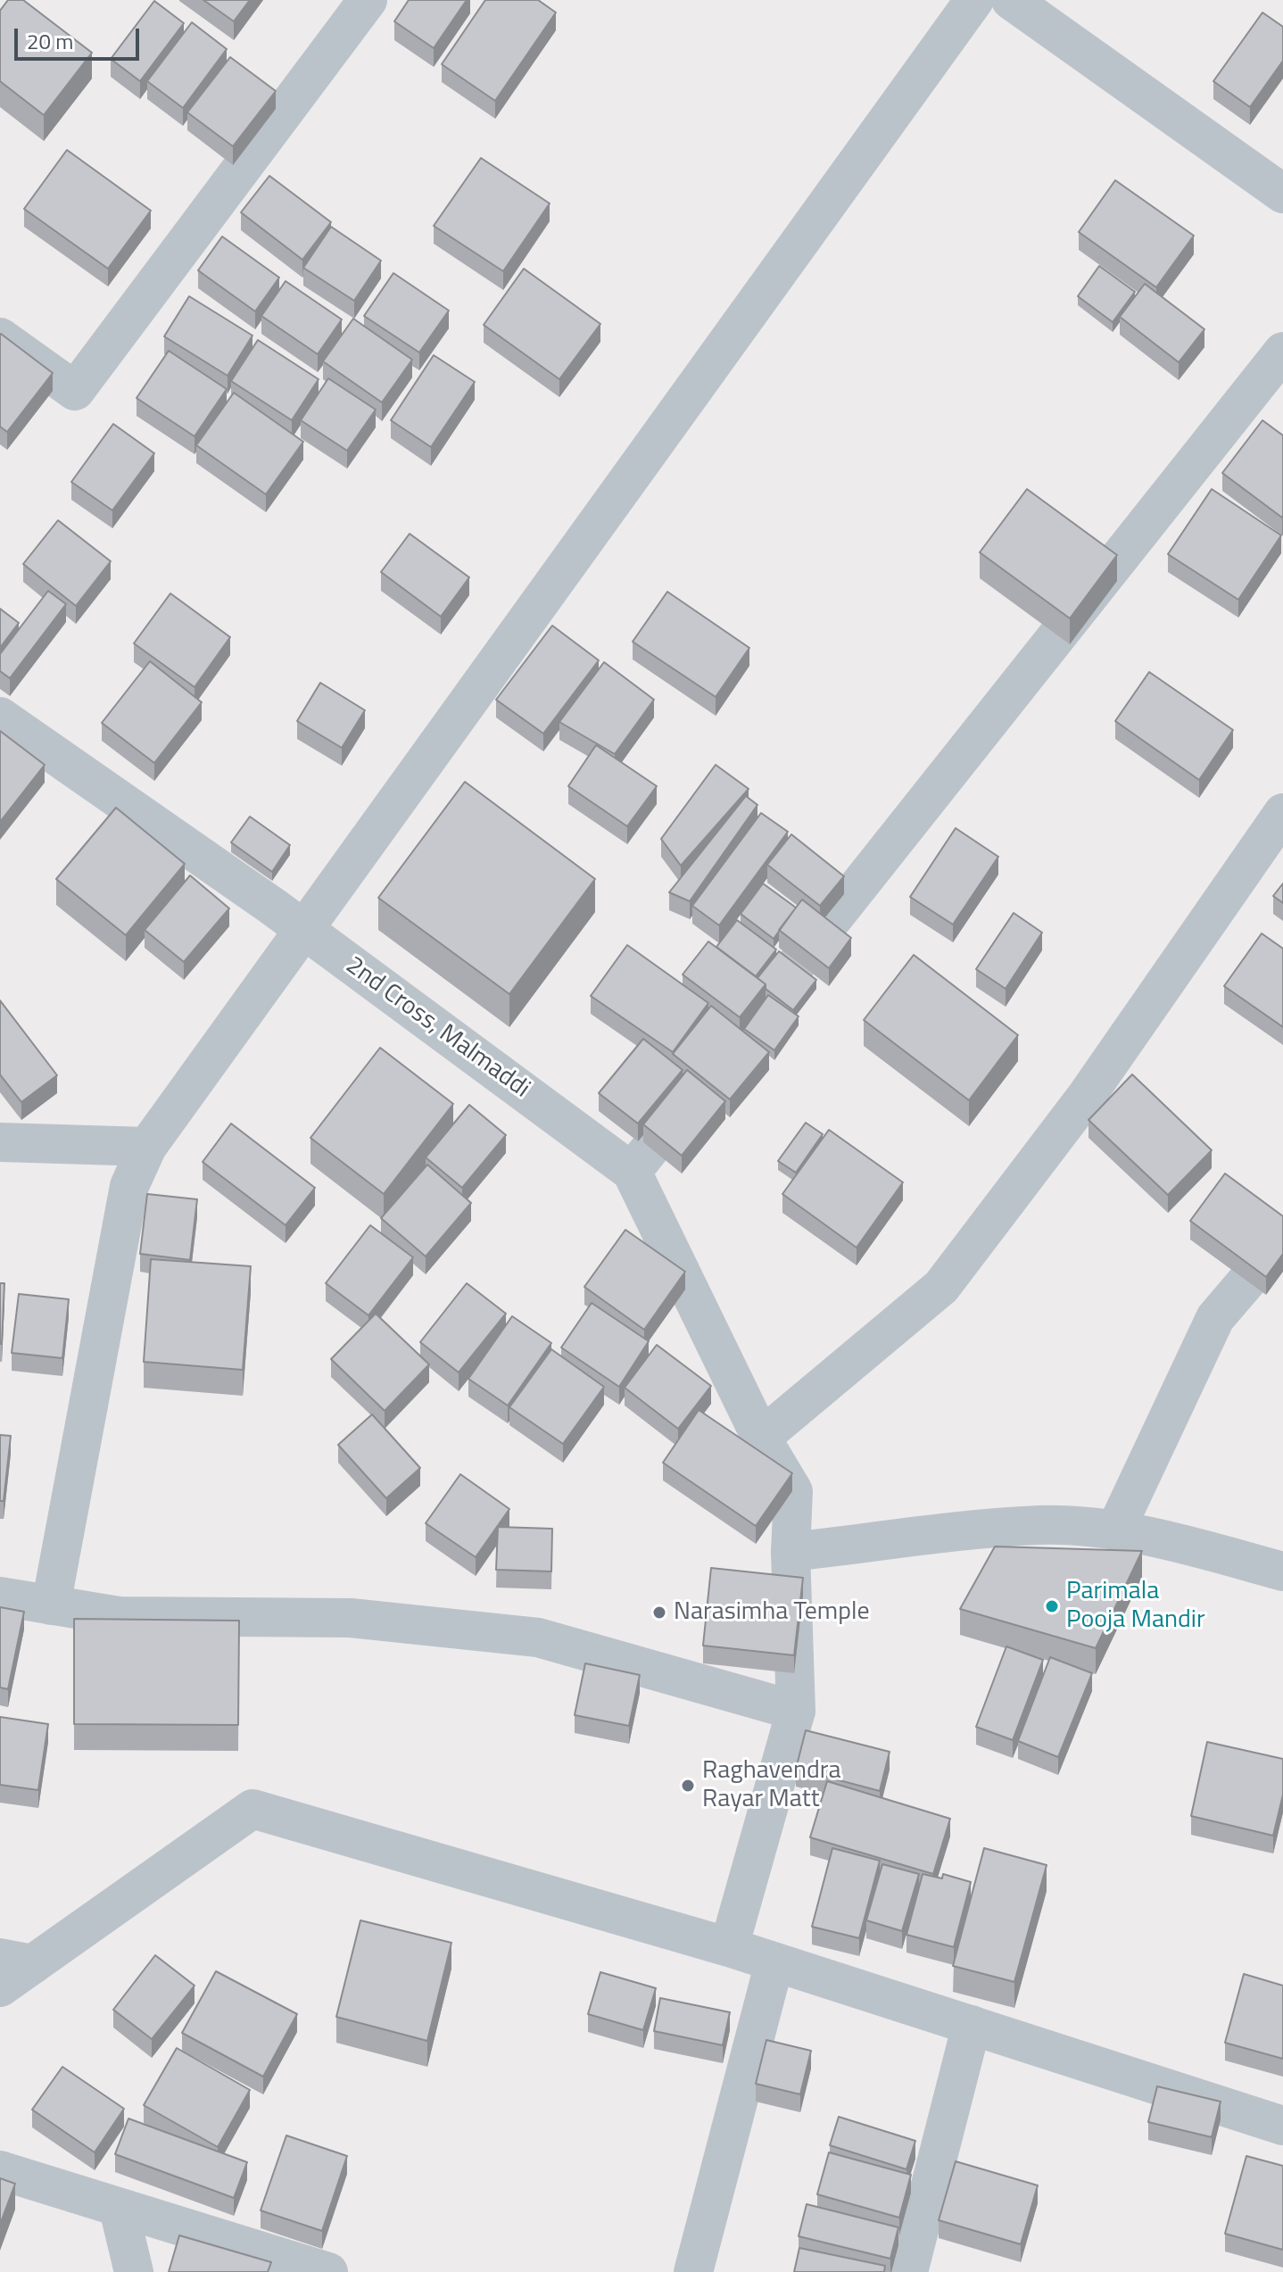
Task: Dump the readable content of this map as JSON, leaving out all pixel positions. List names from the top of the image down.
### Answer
{
  "streets": {
    "street": ["2nd Cross, Malmaddi"]
  },
  "places": ["Parimala Pooja Mandir", "Narasimha Temple", "Raghavendra Rayar Matt"],
  "scale_bar": "20 m"
}
